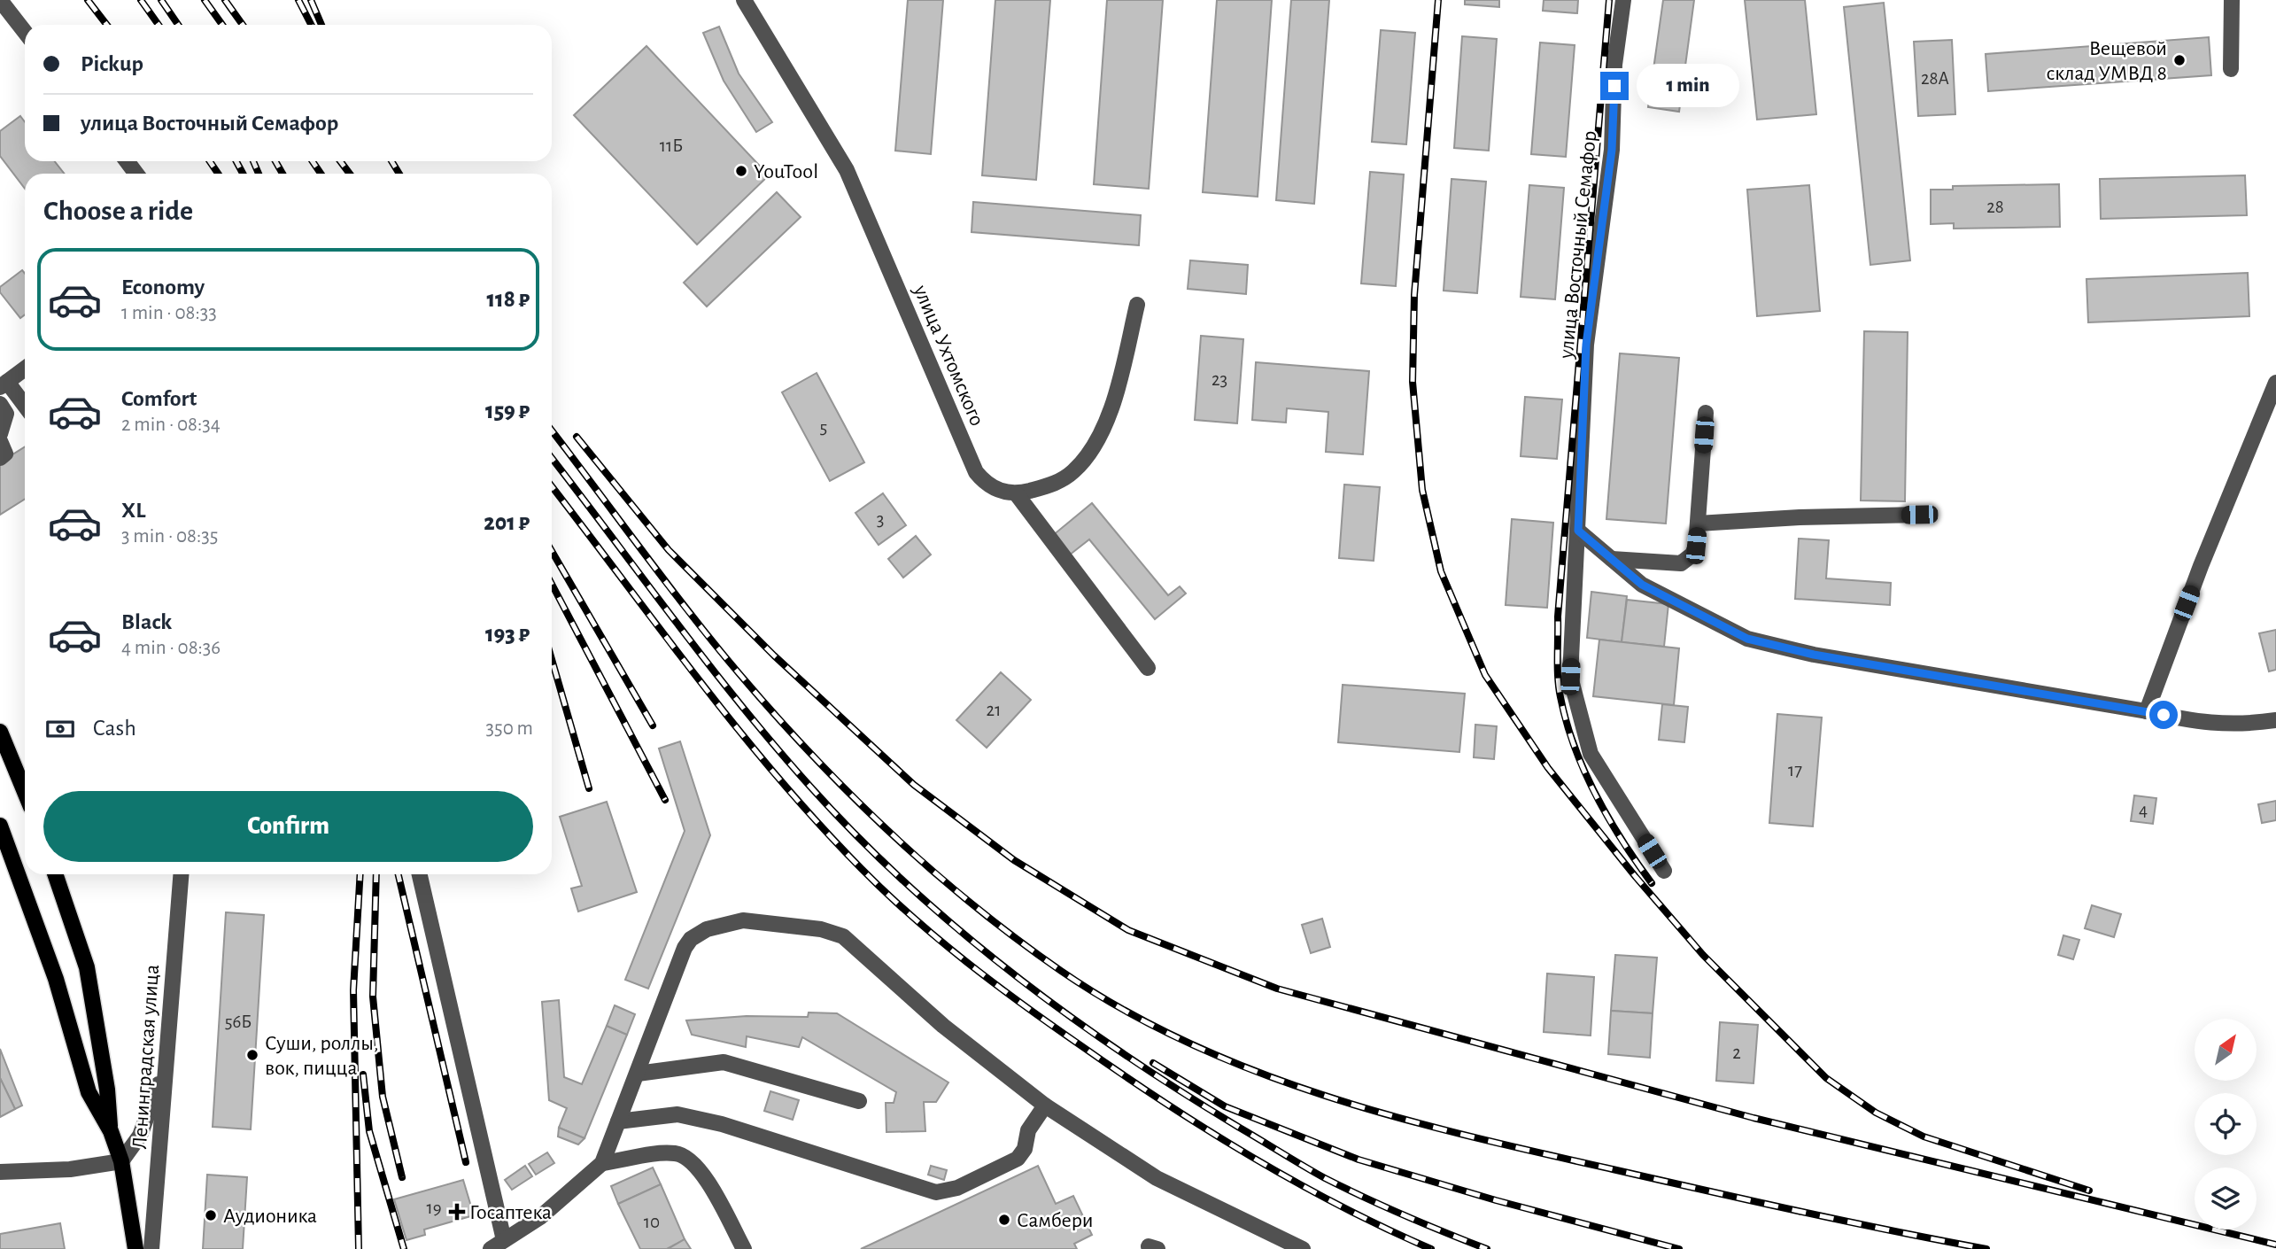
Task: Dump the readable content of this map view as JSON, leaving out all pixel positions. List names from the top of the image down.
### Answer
{
  "streets": {
    "street": ["улица Восточный Семафор", "улица Ухтомского", "Ленинградская улица"]
  },
  "places": {
    "other": [
      "Вещевой склад УМВД 8",
      "YouTool",
      "Суши, роллы, вок, пицца",
      "Аудионика",
      "Самбери"
    ],
    "health": ["Госаптека"]
  },
  "house_numbers": [
    "28А",
    "11Б",
    "28",
    "23",
    "5",
    "3",
    "21",
    "17",
    "4",
    "56Б",
    "2",
    "19",
    "10"
  ],
  "north": "top right",
  "page": {
    "banner": ["Pickup", "улица Восточный Семафор"],
    "bubble": "1 min",
    "heading": "Choose a ride",
    "list": [
      {
        "name": "Economy",
        "note": "1 min · 08:33",
        "value": "118 ₽"
      },
      {
        "name": "Comfort",
        "note": "2 min · 08:34",
        "value": "159 ₽"
      },
      {
        "name": "XL",
        "note": "3 min · 08:35",
        "value": "201 ₽"
      },
      {
        "name": "Black",
        "note": "4 min · 08:36",
        "value": "193 ₽"
      }
    ],
    "pay": ["Cash", "350 m"],
    "buttons": "Confirm"
  }
}
